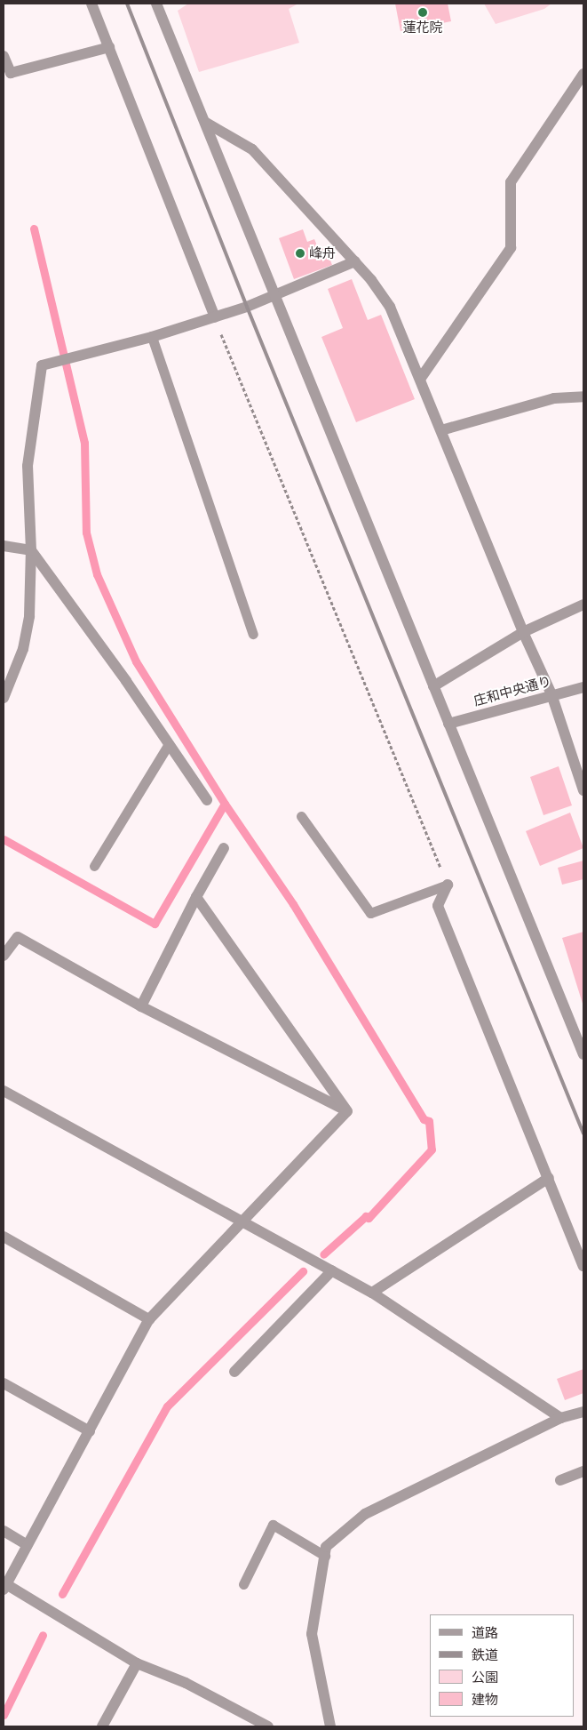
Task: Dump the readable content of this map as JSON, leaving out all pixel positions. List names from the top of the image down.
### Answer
{
  "streets": {
    "street": ["庄和中央通り"]
  },
  "places": ["蓮花院", "峰舟"],
  "legend": [
    "道路",
    "鉄道",
    "公園",
    "建物"
  ]
}
